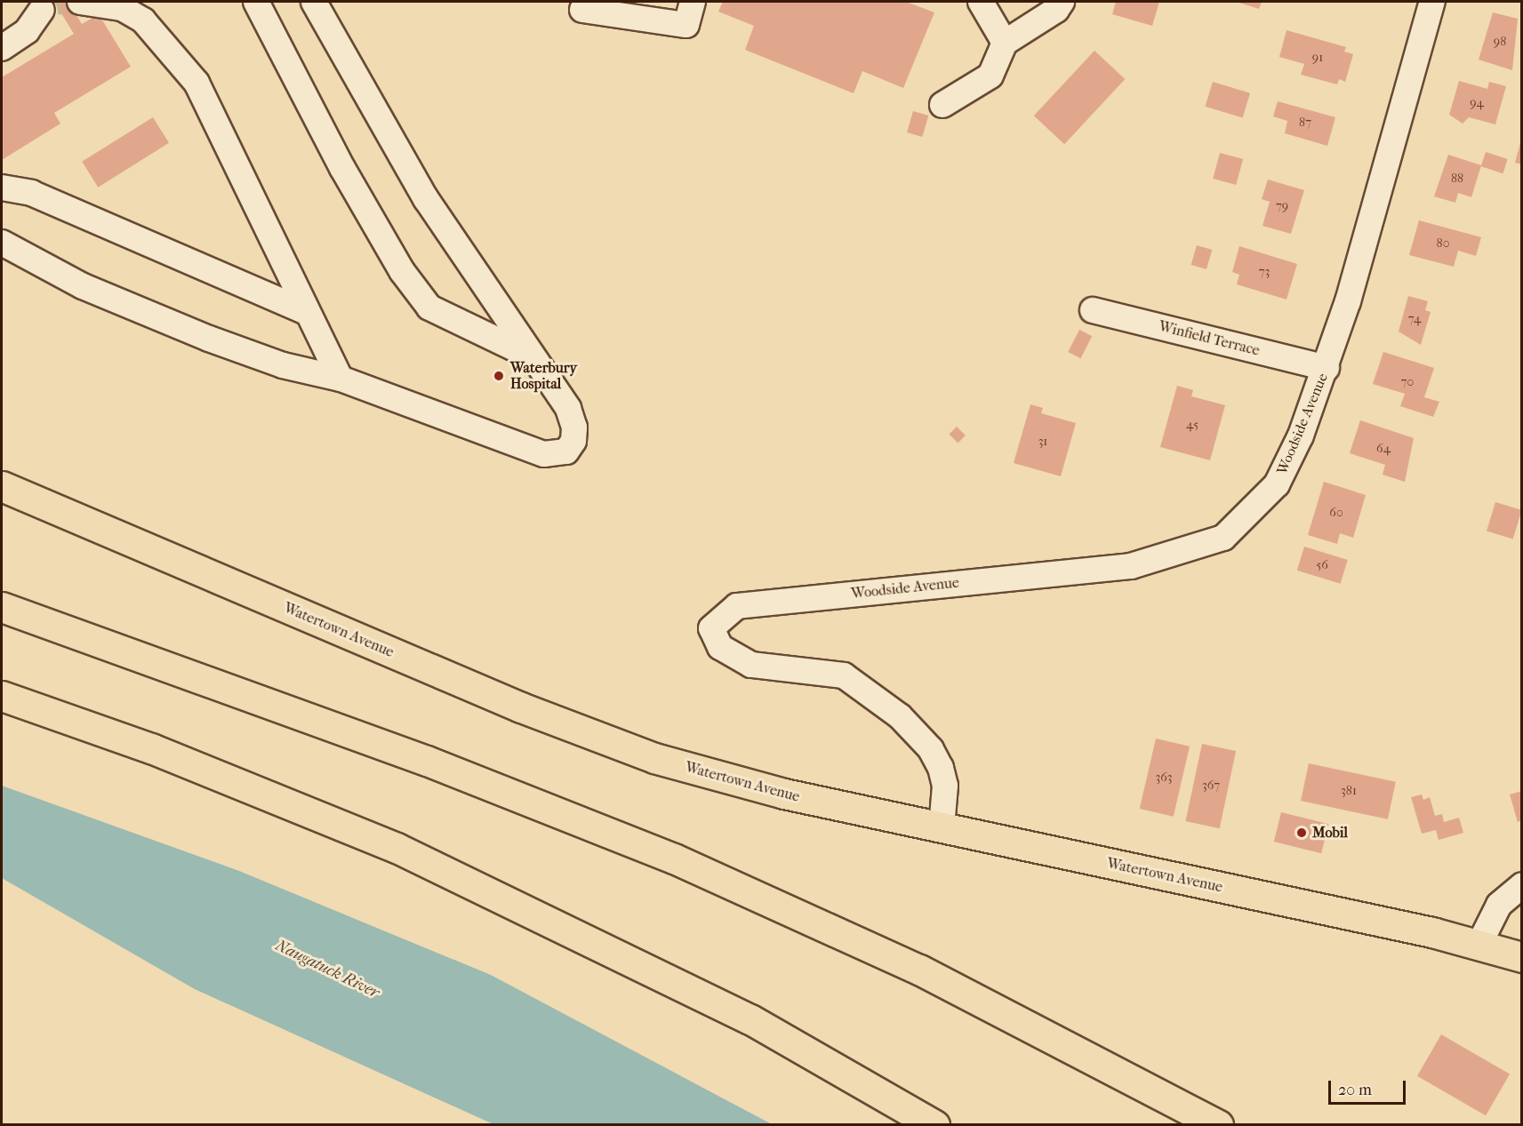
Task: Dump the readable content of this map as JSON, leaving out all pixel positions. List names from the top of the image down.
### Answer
{
  "streets": {
    "main road": ["Watertown Avenue"],
    "street": ["Winfield Terrace", "Woodside Avenue"]
  },
  "crossings": [
    ["Winfield Terrace", "Woodside Avenue"],
    ["Woodside Avenue", "Watertown Avenue"]
  ],
  "water": ["Naugatuck River"],
  "places": ["Waterbury Hospital", "Mobil"],
  "house_numbers": [
    "98",
    "91",
    "94",
    "87",
    "88",
    "79",
    "80",
    "73",
    "74",
    "70",
    "45",
    "31",
    "64",
    "60",
    "56",
    "363",
    "367",
    "381"
  ],
  "scale_bar": "20 m"
}
